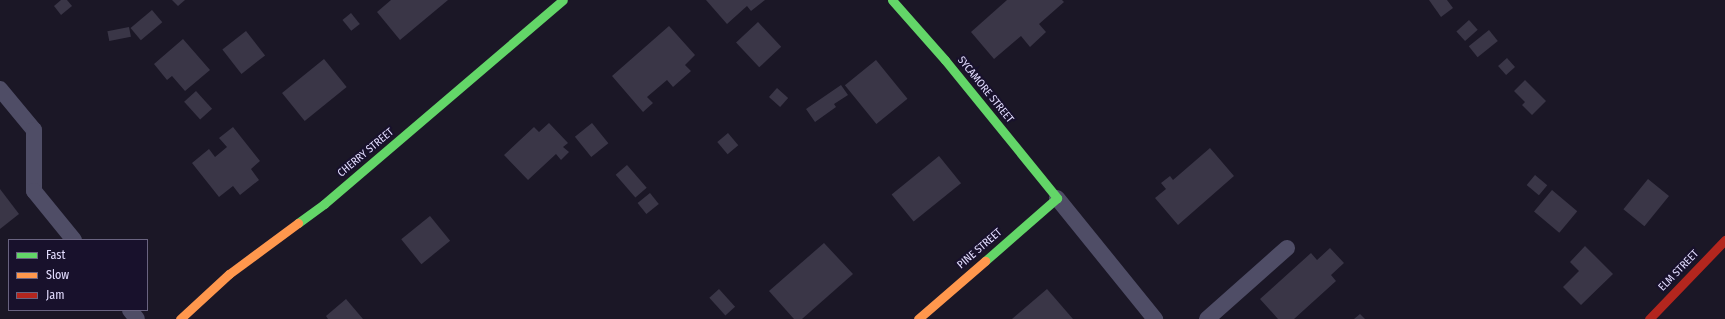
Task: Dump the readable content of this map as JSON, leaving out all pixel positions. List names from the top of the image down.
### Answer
{
  "streets": {
    "street": [
      "SYCAMORE STREET",
      "CHERRY STREET",
      "PINE STREET",
      "ELM STREET"
    ]
  },
  "crossings": [
    ["SYCAMORE STREET", "PINE STREET"]
  ],
  "legend": ["Fast", "Slow", "Jam"]
}
